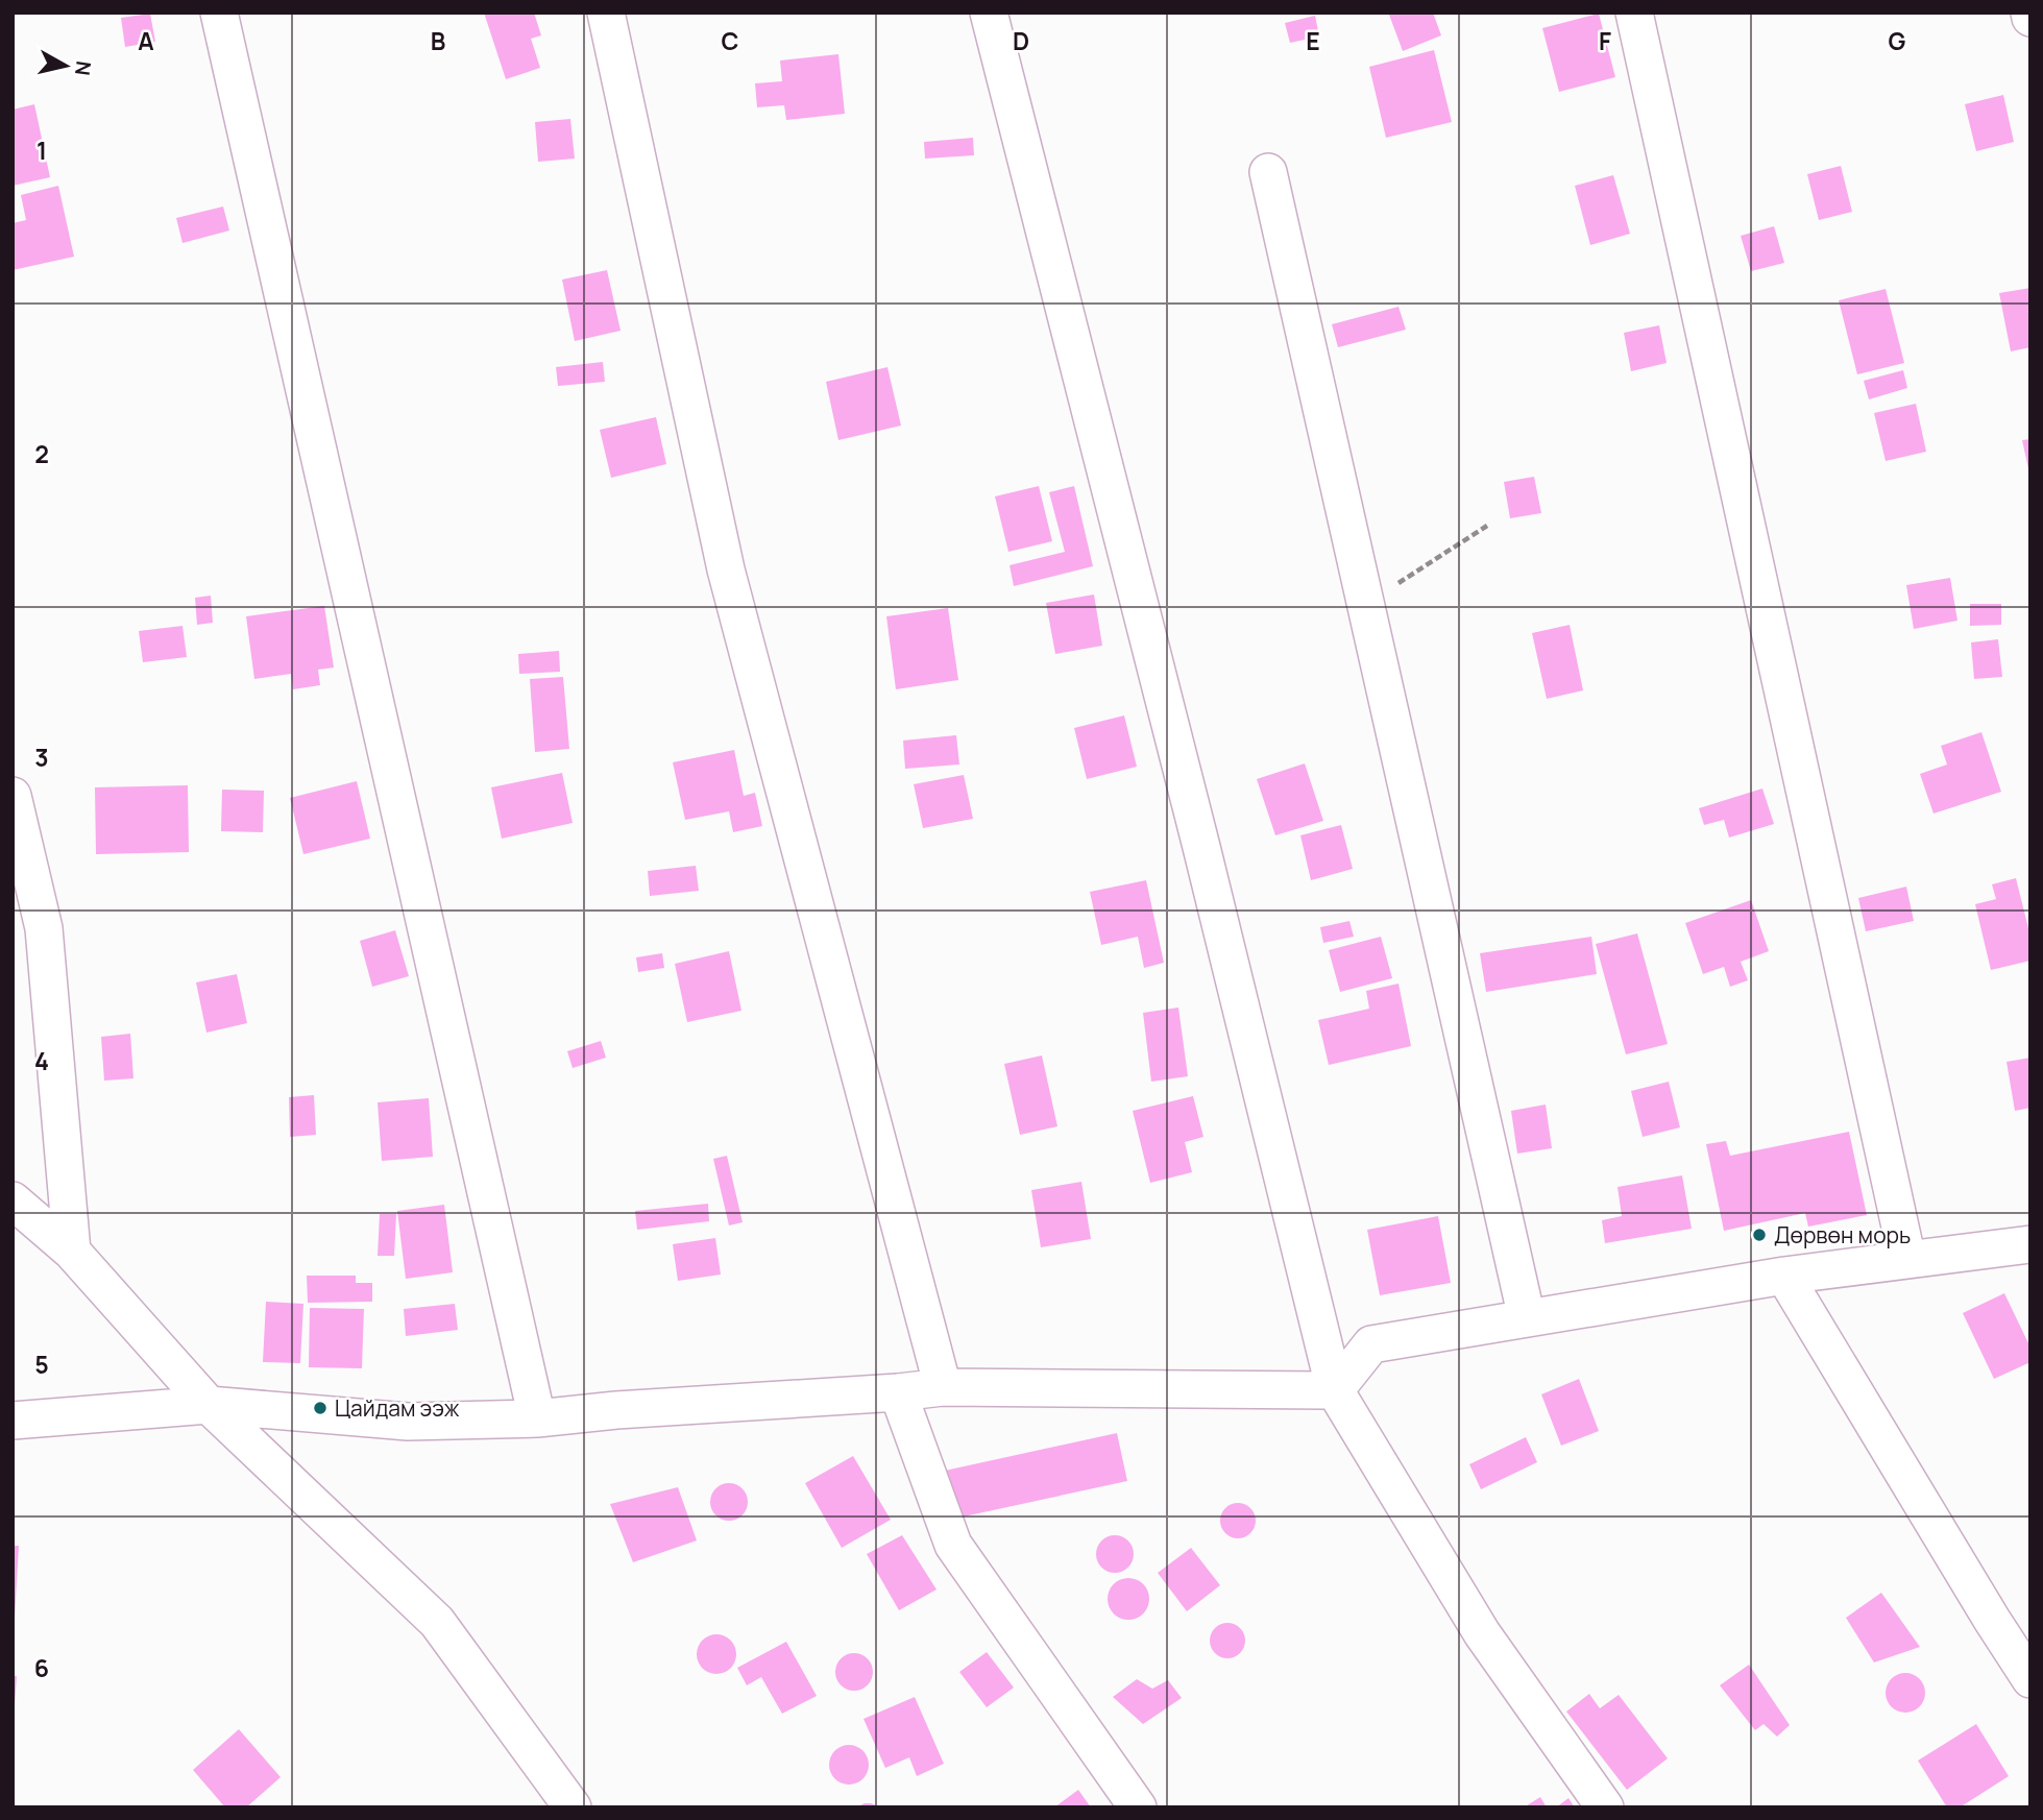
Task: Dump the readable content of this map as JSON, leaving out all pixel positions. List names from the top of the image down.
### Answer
{
  "places": ["Дөрвөн морь", "Цайдам ээж"],
  "north": "right",
  "grid": {
    "columns": [
      "A",
      "B",
      "C",
      "D",
      "E",
      "F",
      "G"
    ],
    "rows": [
      "1",
      "2",
      "3",
      "4",
      "5",
      "6"
    ]
  }
}
